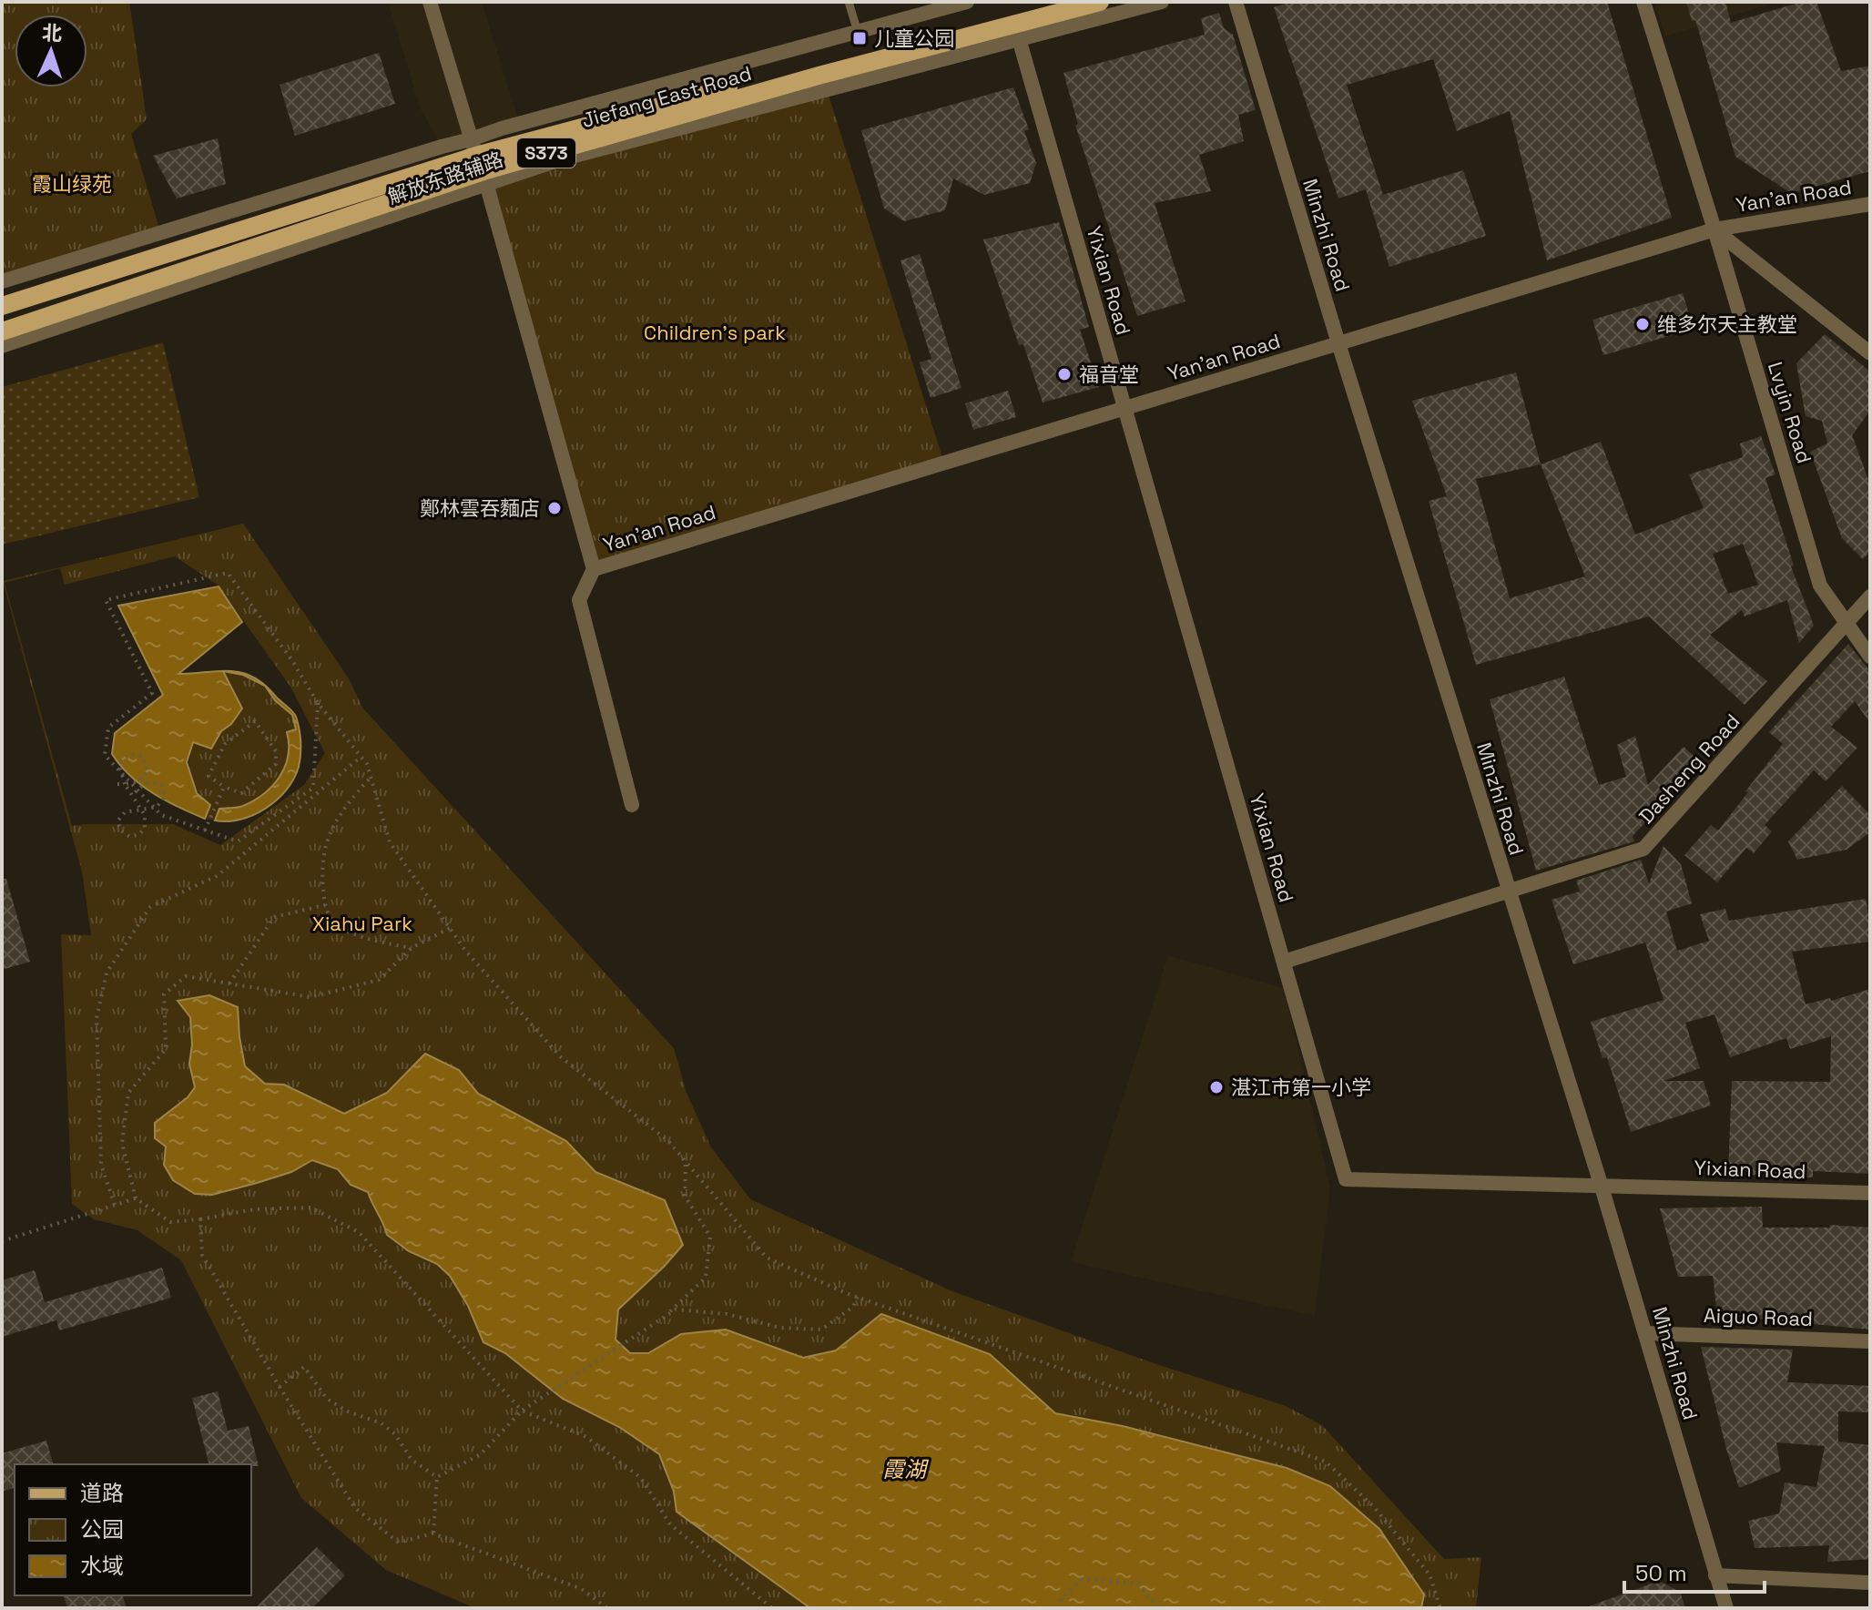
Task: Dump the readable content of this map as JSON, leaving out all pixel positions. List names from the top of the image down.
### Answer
{
  "streets": {
    "main road": ["Jiefang East Road", "S373"],
    "street": [
      "解放东路辅路",
      "Yan'an Road",
      "Minzhi Road",
      "Yixian Road",
      "Lvyin Road",
      "Dasheng Road",
      "Aiguo Road"
    ]
  },
  "crossings": [
    ["Jiefang East Road", "解放东路辅路"],
    ["Jiefang East Road", "Yixian Road"],
    ["Yan'an Road", "Minzhi Road"],
    ["Yan'an Road", "Yixian Road"],
    ["Yan'an Road", "Lvyin Road"],
    ["Minzhi Road", "Yixian Road"],
    ["Minzhi Road", "Dasheng Road"],
    ["Minzhi Road", "Aiguo Road"],
    ["Yixian Road", "Dasheng Road"],
    ["Lvyin Road", "Dasheng Road"]
  ],
  "water": ["霞湖"],
  "parks": ["霞山绿苑", "Children's park", "Xiahu Park"],
  "places": {
    "transit": ["儿童公园"],
    "other": [
      "维多尔天主教堂",
      "福音堂",
      "鄭林雲吞麵店",
      "湛江市第一小学"
    ]
  },
  "legend": ["道路", "公园", "水域"],
  "scale_bar": "50 m",
  "north": "top"
}
